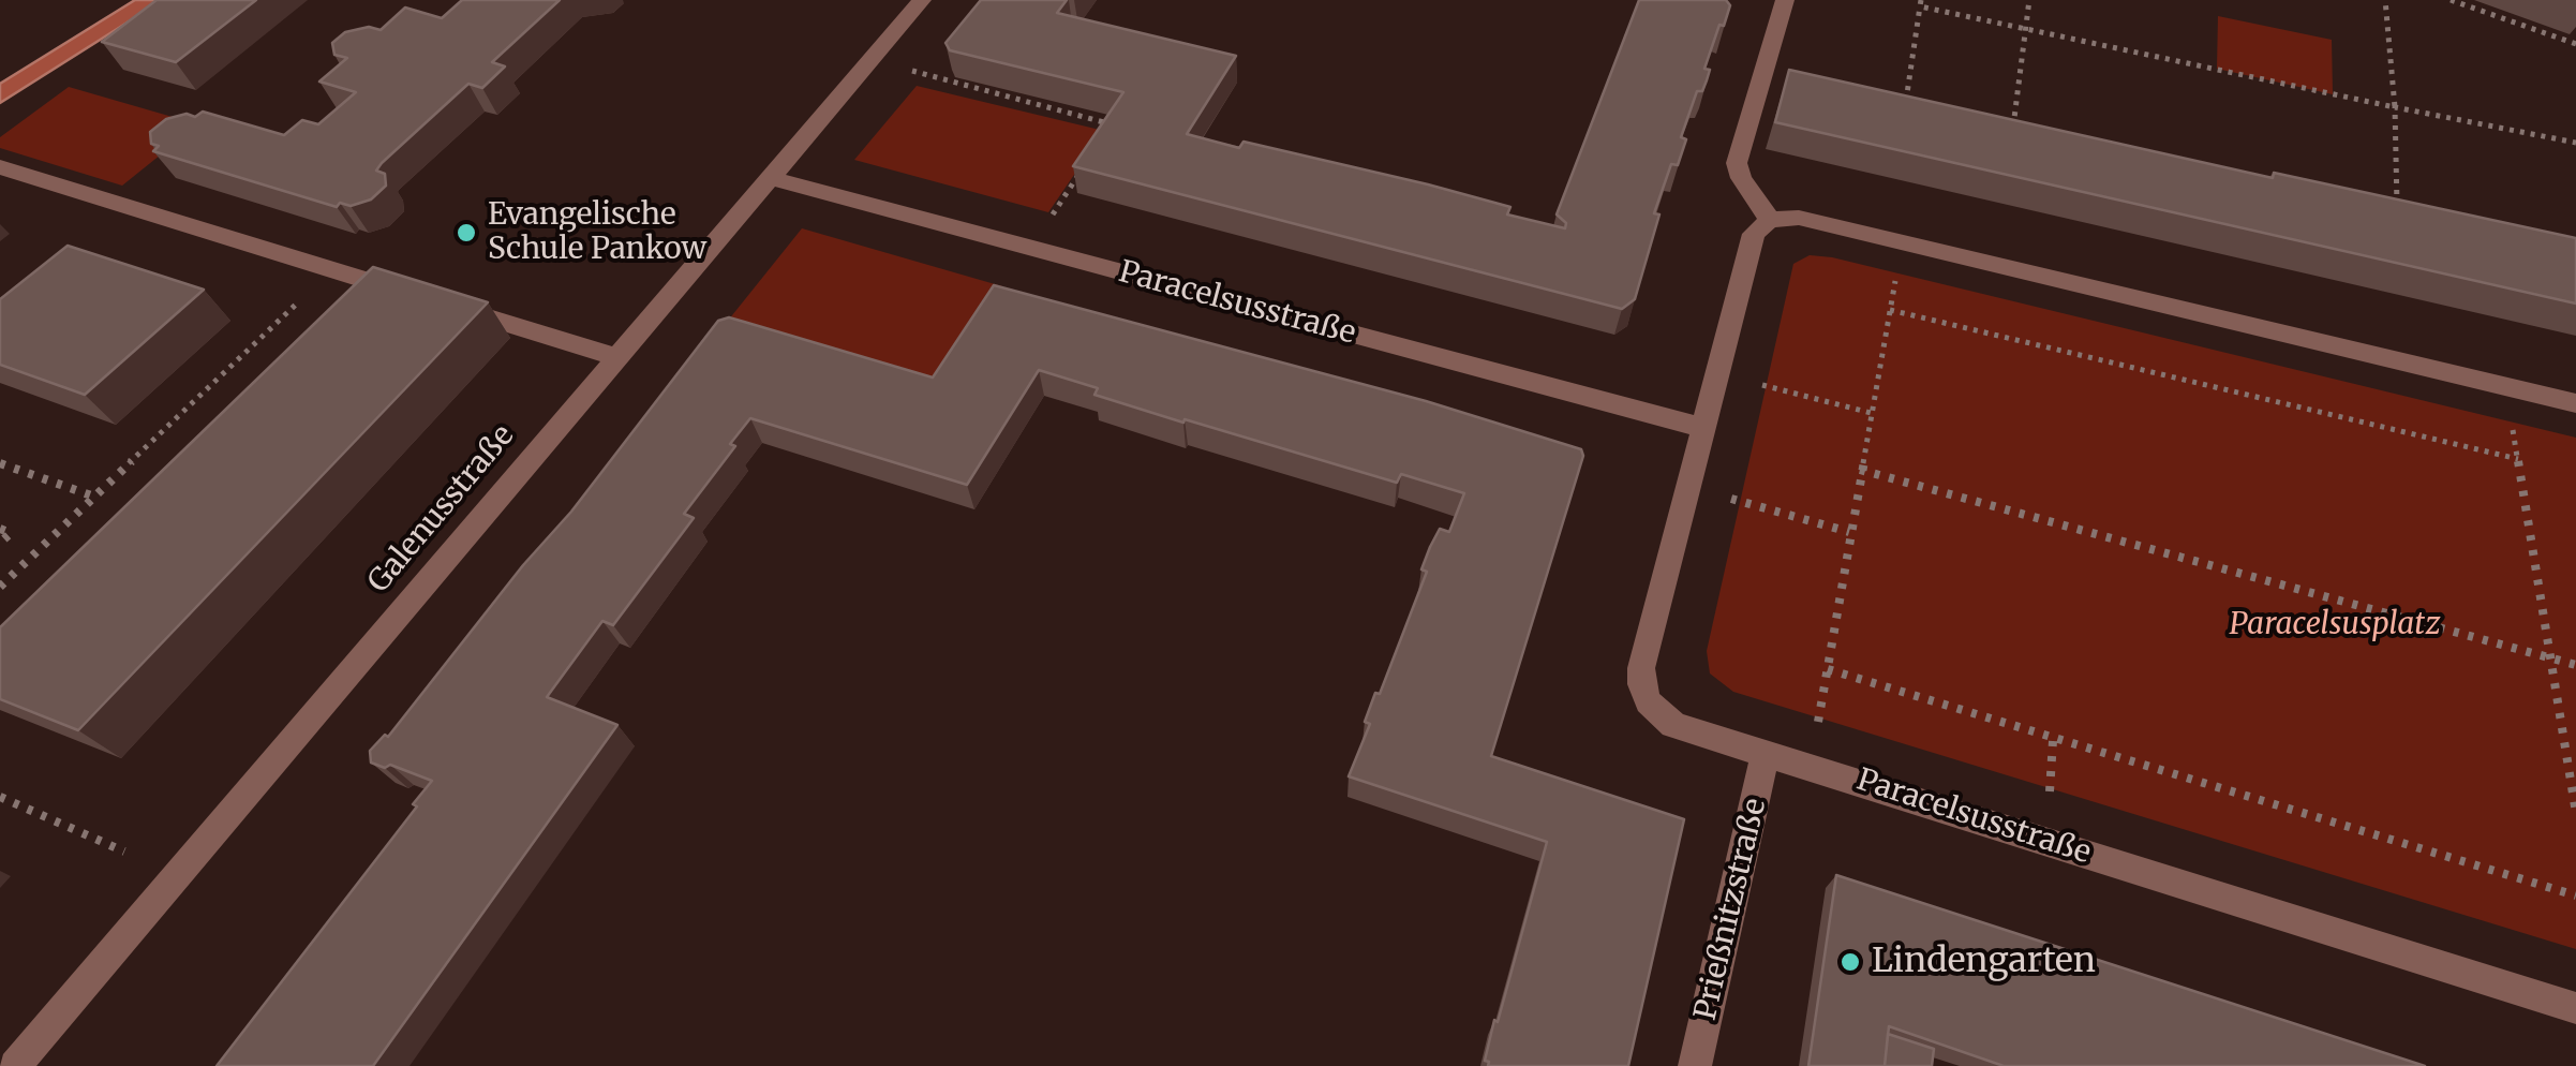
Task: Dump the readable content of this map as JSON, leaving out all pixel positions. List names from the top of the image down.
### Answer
{
  "streets": {
    "street": ["Paracelsusstraße", "Galenusstraße", "Prießnitzstraße"]
  },
  "crossings": [
    ["Paracelsusstraße", "Galenusstraße"],
    ["Paracelsusstraße", "Prießnitzstraße"]
  ],
  "parks": ["Paracelsusplatz"],
  "places": ["Evangelische Schule Pankow", "Lindengarten"]
}
